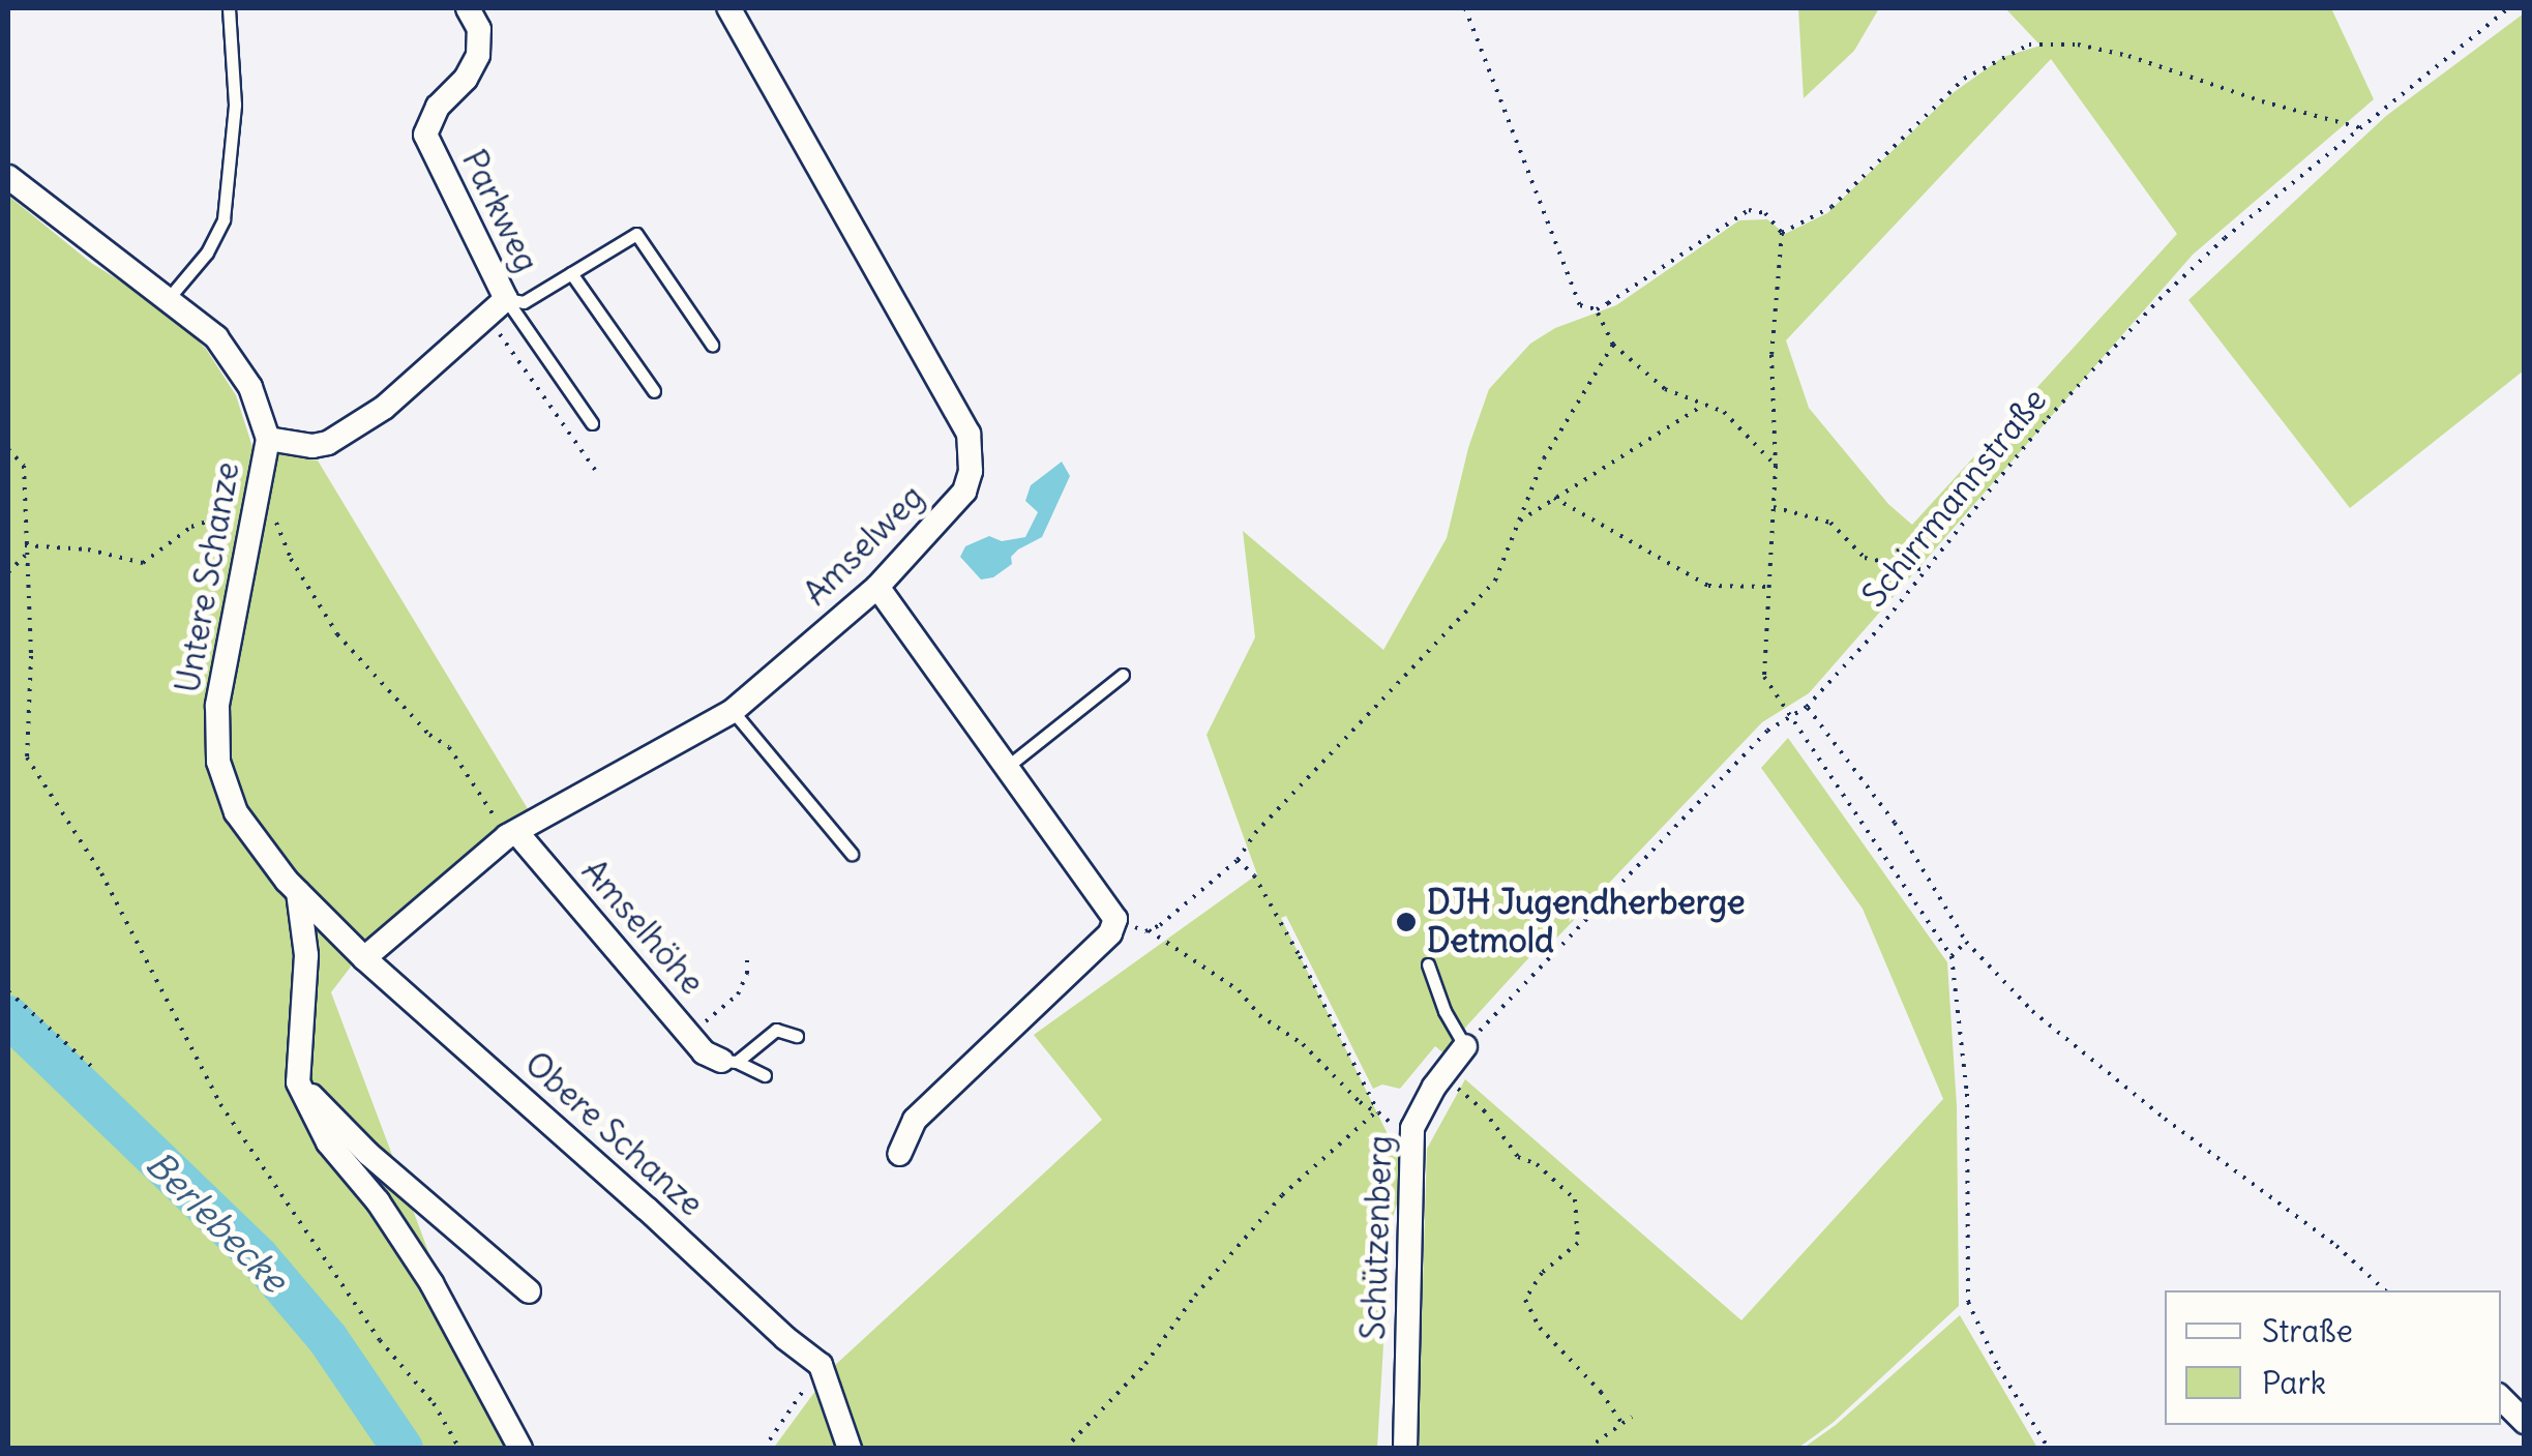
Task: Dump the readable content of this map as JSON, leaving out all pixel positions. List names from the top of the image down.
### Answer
{
  "streets": {
    "street": [
      "Parkweg",
      "Amselweg",
      "Untere Schanze",
      "Amselhöhe",
      "Obere Schanze",
      "Schützenberg"
    ],
    "path": ["Schirrmannstraße"]
  },
  "crossings": [
    ["Parkweg", "Untere Schanze"],
    ["Schirrmannstraße", "Schützenberg"],
    ["Amselweg", "Amselhöhe"],
    ["Amselweg", "Obere Schanze"],
    ["Untere Schanze", "Obere Schanze"]
  ],
  "water": ["Berlebecke"],
  "places": ["DJH Jugendherberge Detmold"],
  "legend": ["Straße", "Park"]
}
